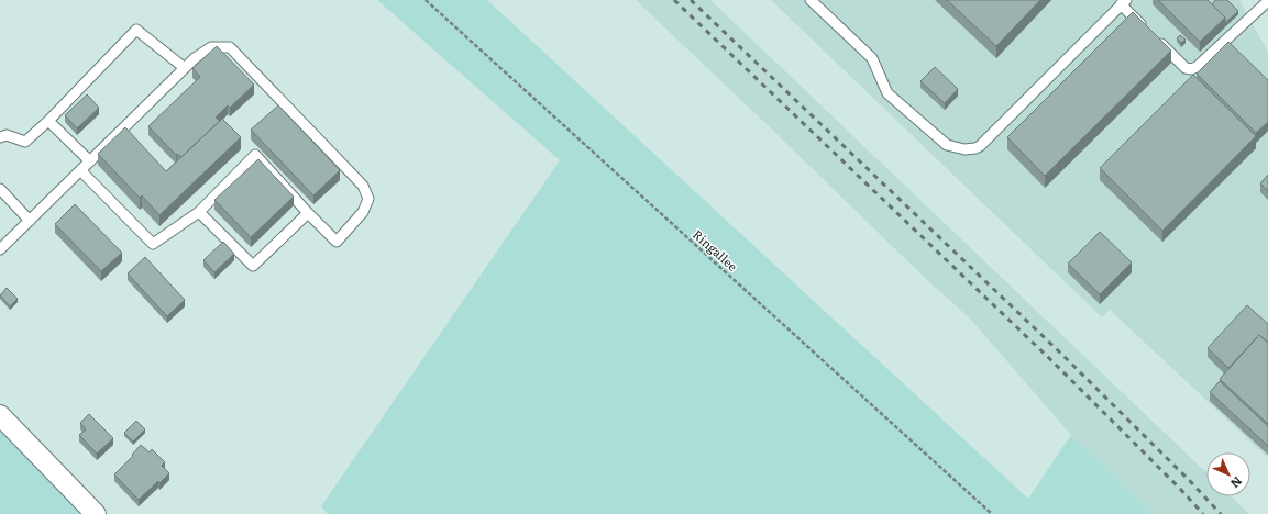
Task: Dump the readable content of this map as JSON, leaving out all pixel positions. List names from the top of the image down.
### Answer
{
  "streets": {
    "path": ["Ringallee"]
  },
  "north": "bottom right"
}
